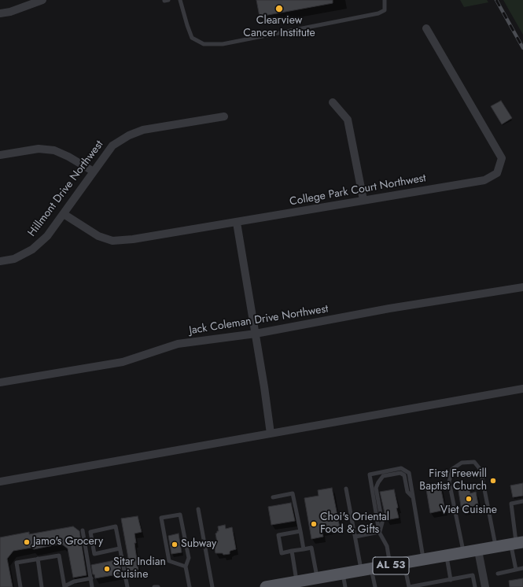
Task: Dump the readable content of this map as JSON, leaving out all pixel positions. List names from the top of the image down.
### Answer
{
  "streets": {
    "main road": ["AL 53"],
    "street": ["Hillmont Drive Northwest", "College Park Court Northwest", "Jack Coleman Drive Northwest"]
  },
  "crossings": [
    ["Hillmont Drive Northwest", "College Park Court Northwest"]
  ],
  "places": [
    "Clearview Cancer Institute",
    "First Freewill Baptist Church",
    "Viet Cuisine",
    "Choi's Oriental Food & Gifts",
    "Jamo's Grocery",
    "Subway",
    "Sitar Indian Cuisine"
  ]
}
